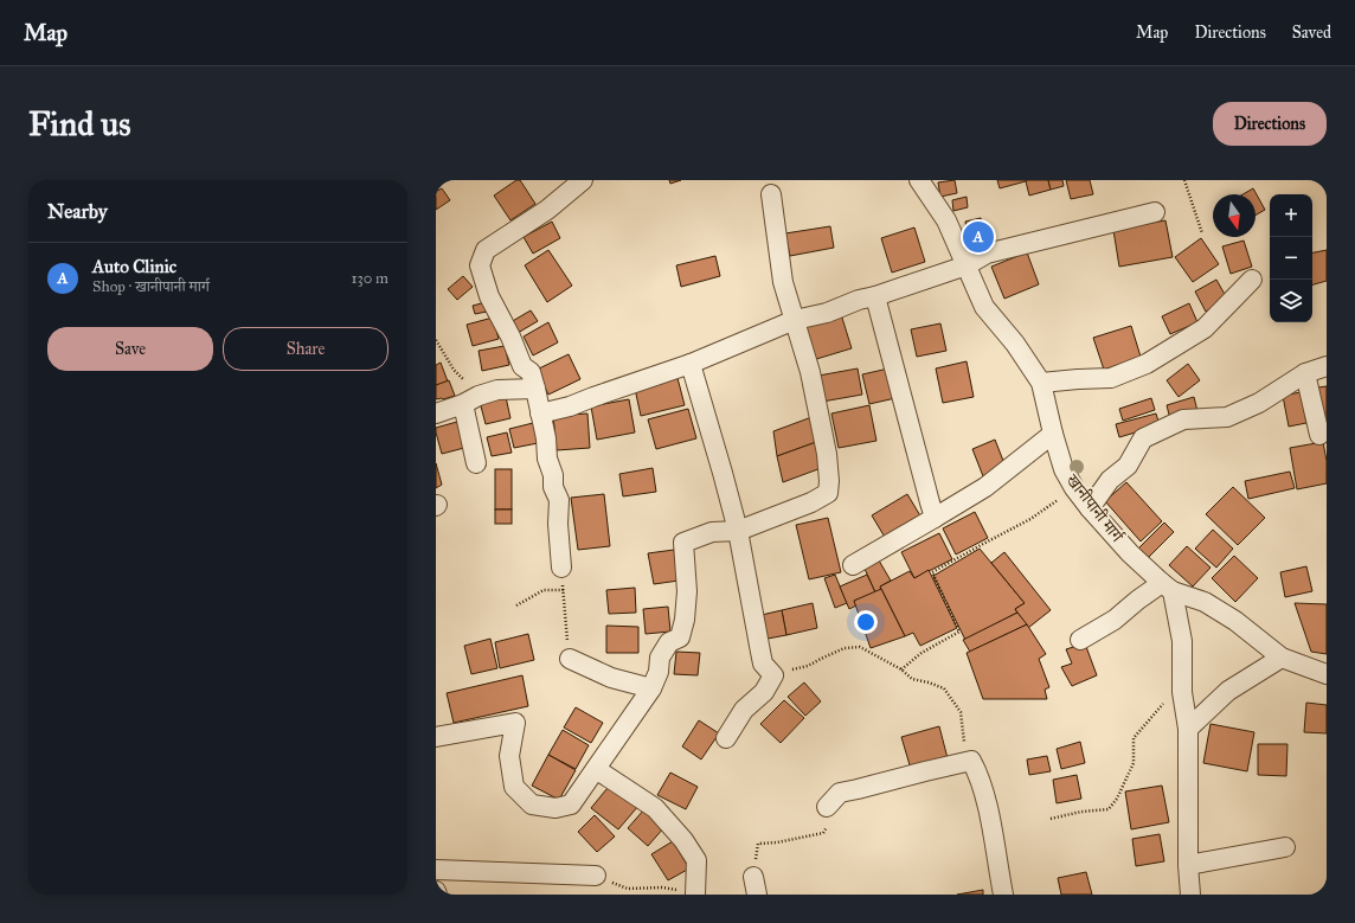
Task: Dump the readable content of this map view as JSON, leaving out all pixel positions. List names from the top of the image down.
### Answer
{
  "streets": {
    "street": ["खानीपानी मार्ग"]
  },
  "north": "bottom",
  "page": {
    "header": "Map",
    "nav": ["Map", "Directions", "Saved"],
    "buttons": [
      "Directions",
      ["Save", "Share"]
    ],
    "title": "Find us",
    "heading": "Nearby",
    "map_buttons": ["+", "−"],
    "pins": "A",
    "list": [
      {
        "mark": "A",
        "name": "Auto Clinic",
        "note": "Shop · खानीपानी मार्ग",
        "value": "130 m"
      }
    ]
  }
}
